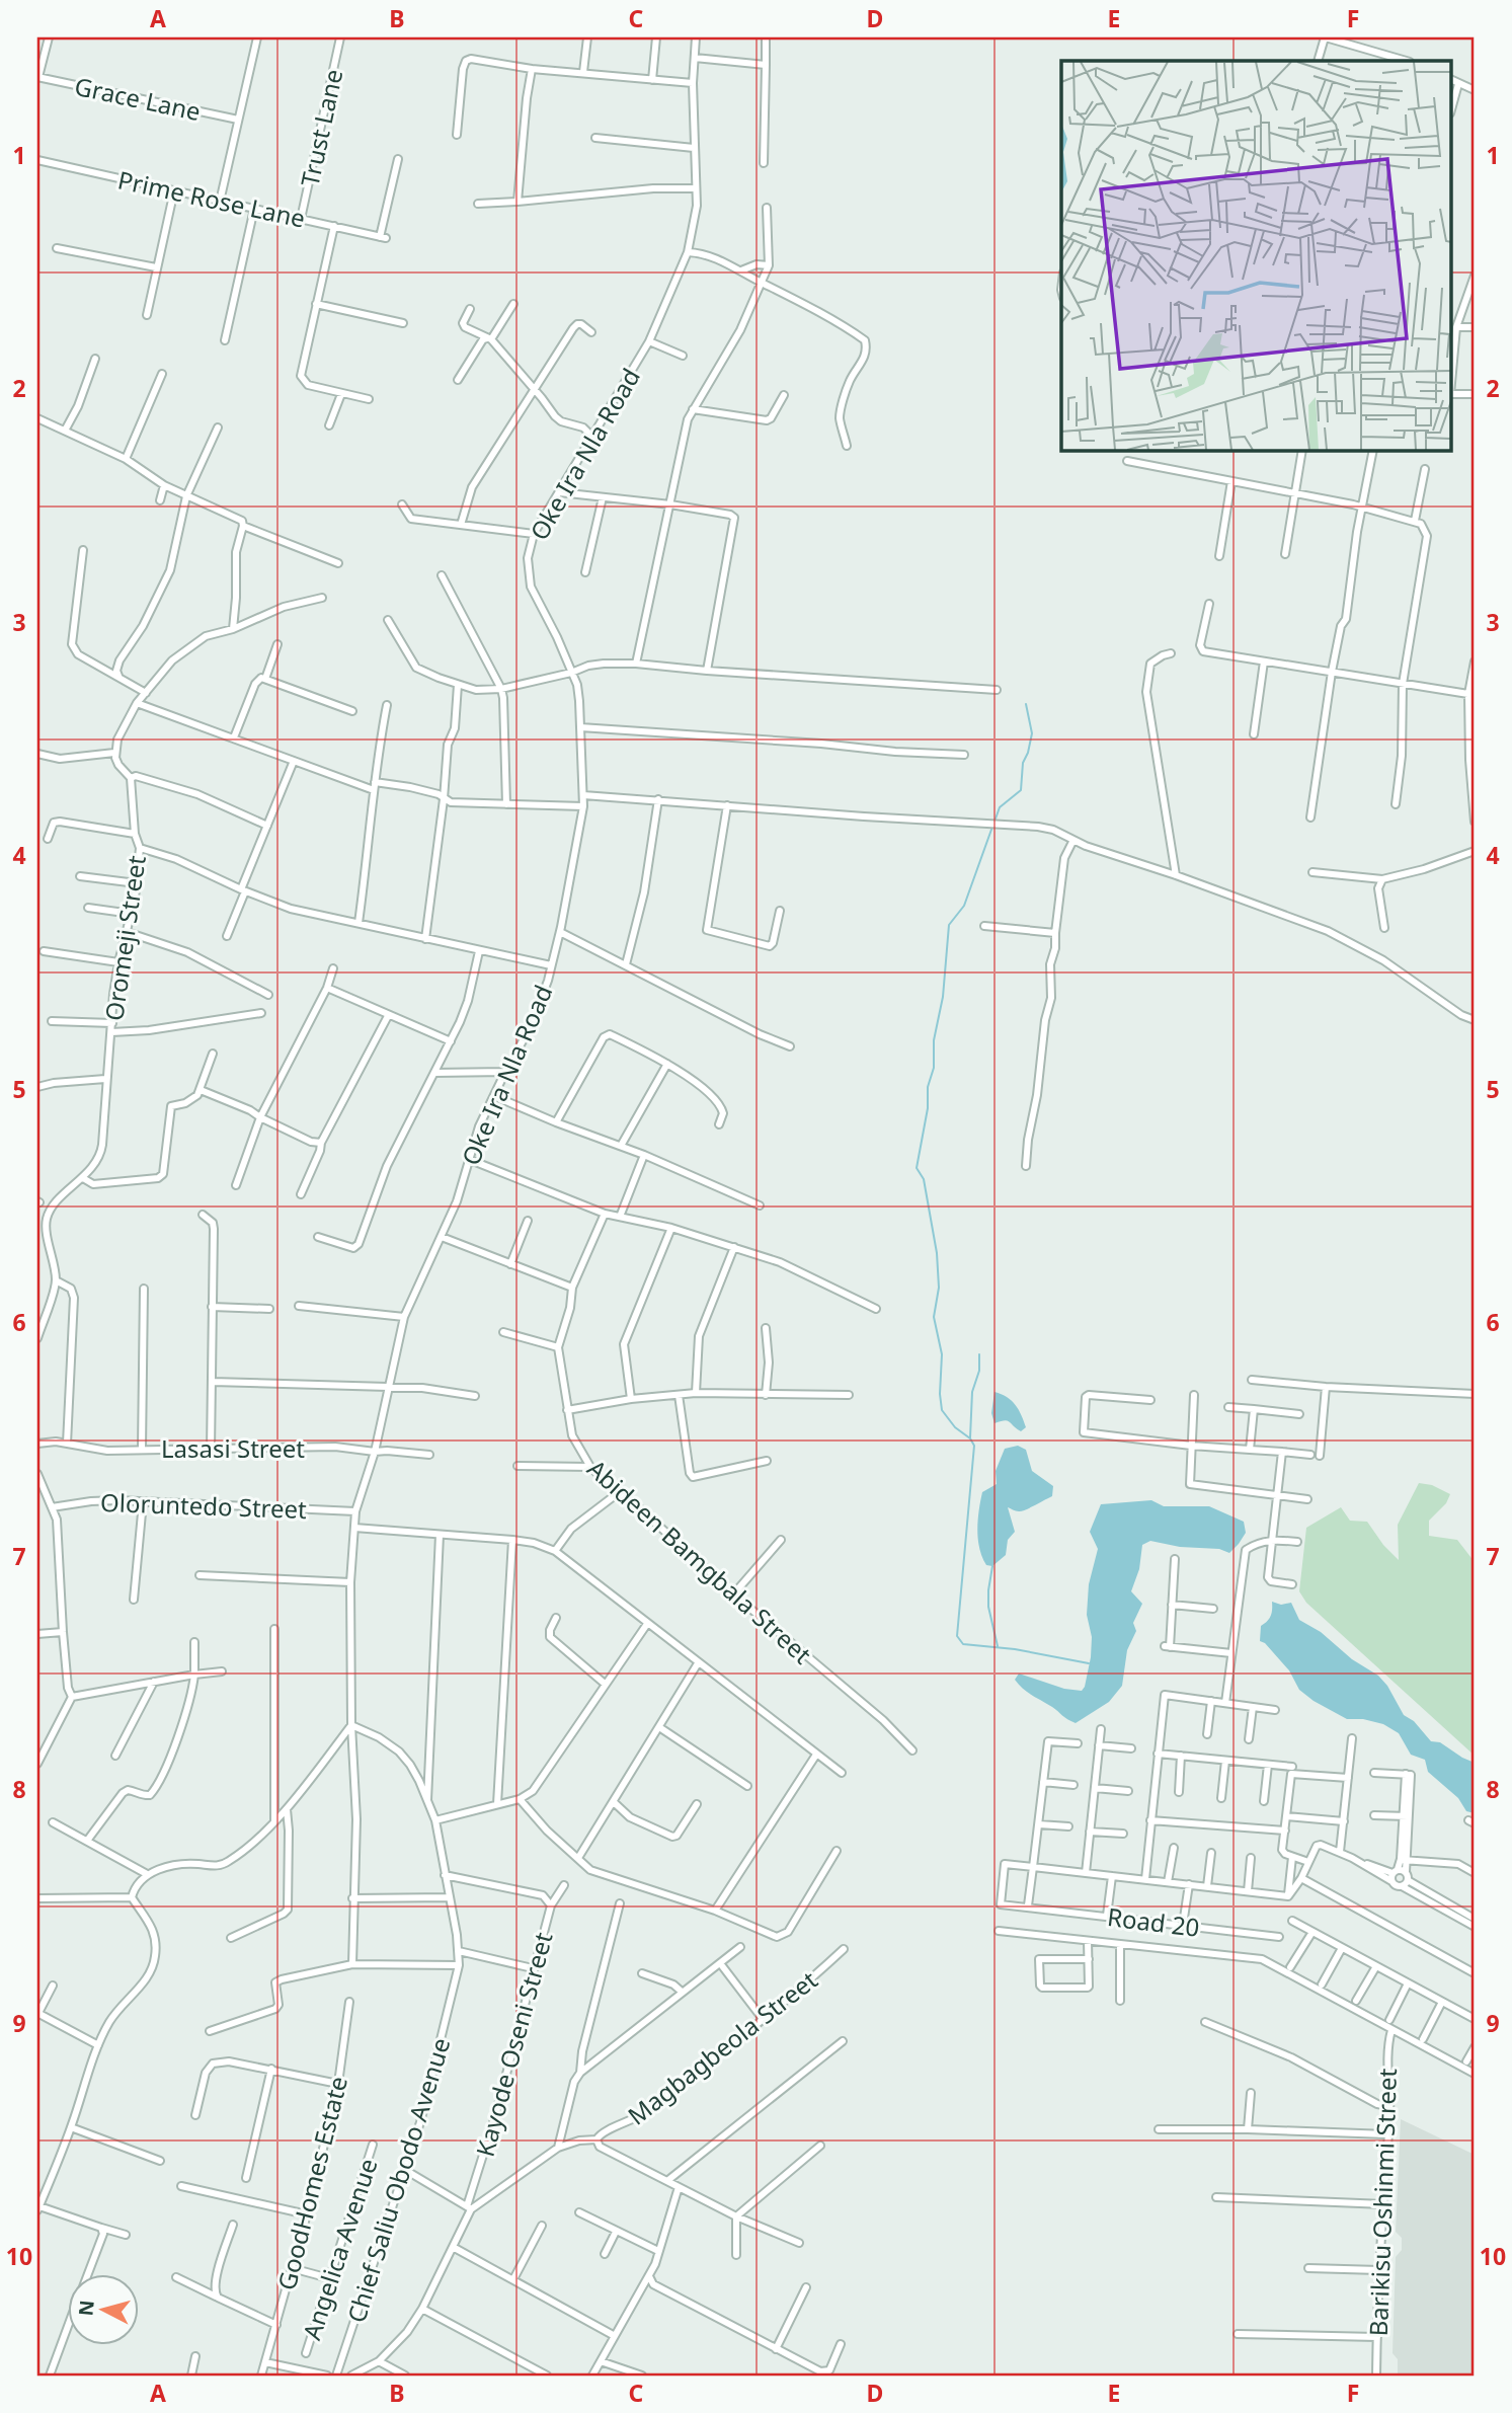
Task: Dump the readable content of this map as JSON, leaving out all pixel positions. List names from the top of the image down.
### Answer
{
  "streets": {
    "street": [
      "Grace Lane",
      "Trust Lane",
      "Prime Rose Lane",
      "Oke Ira Nla Road",
      "Oromeji Street",
      "Lasasi Street",
      "Oloruntedo Street",
      "Abideen Bamgbala Street",
      "Road 20",
      "Kayode Oseni Street",
      "Magbagbeola Street",
      "Chief Saliu Obodo Avenue",
      "GoodHomes Estate",
      "Barikisu Oshinmi Street",
      "Angelica Avenue"
    ]
  },
  "crossings": [
    ["Trust Lane", "Prime Rose Lane"],
    ["Oke Ira Nla Road", "Lasasi Street"],
    ["Oke Ira Nla Road", "Oloruntedo Street"],
    ["Oke Ira Nla Road", "Chief Saliu Obodo Avenue"]
  ],
  "north": "left",
  "grid": {
    "columns": [
      "A",
      "B",
      "C",
      "D",
      "E",
      "F"
    ],
    "rows": [
      "1",
      "2",
      "3",
      "4",
      "5",
      "6",
      "7",
      "8",
      "9",
      "10"
    ]
  }
}
